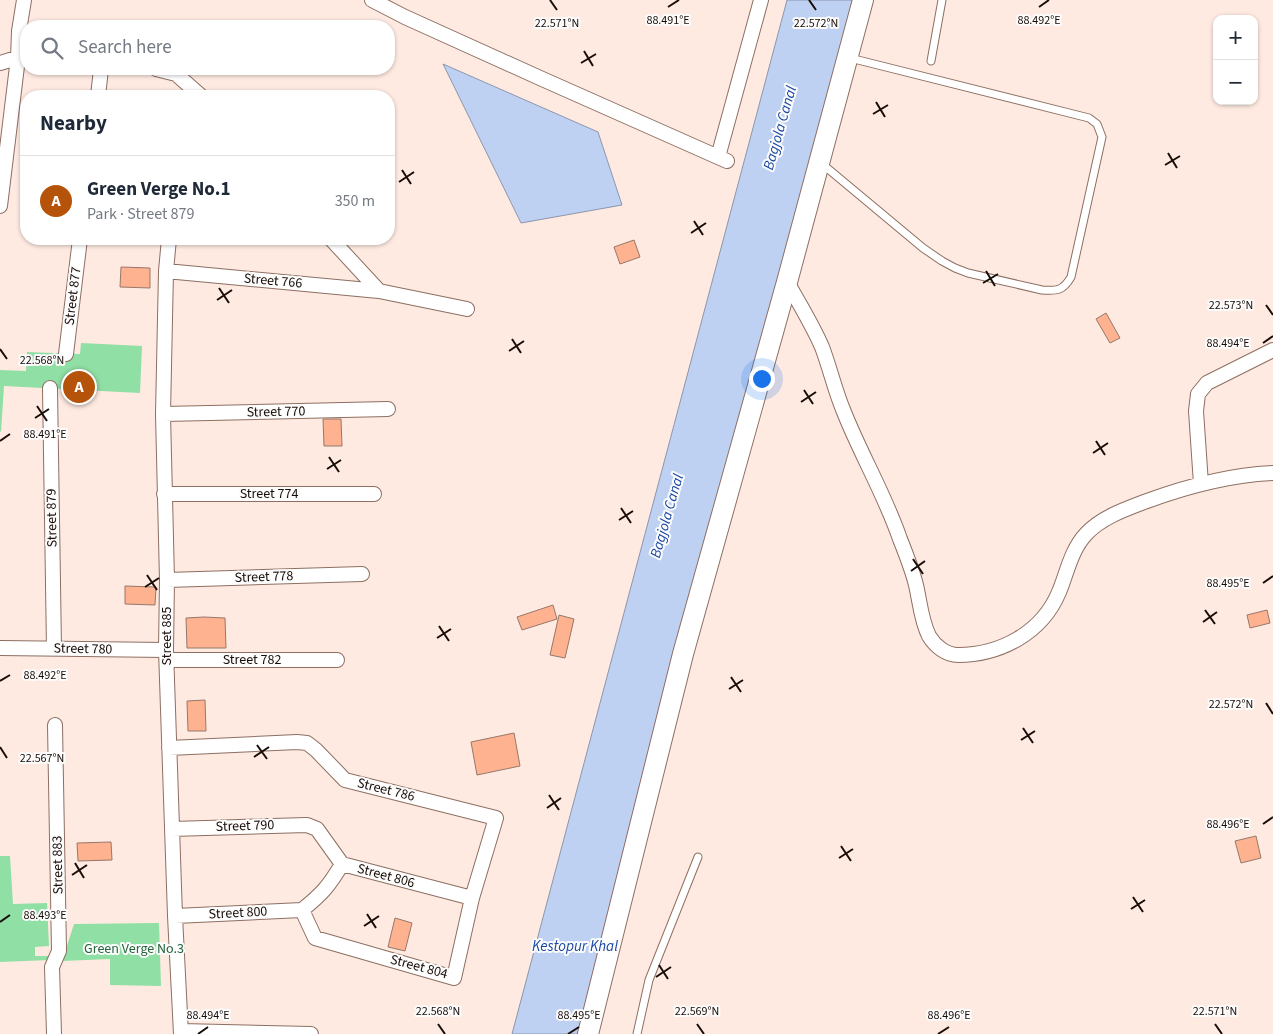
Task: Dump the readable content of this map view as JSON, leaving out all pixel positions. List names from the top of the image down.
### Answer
{
  "streets": {
    "street": [
      "Street 766",
      "Street 877",
      "Street 770",
      "Street 774",
      "Street 879",
      "Street 778",
      "Street 885",
      "Street 780",
      "Street 782",
      "Street 786",
      "Street 790",
      "Street 883",
      "Street 806",
      "Street 800",
      "Street 804"
    ]
  },
  "crossings": [
    ["Street 766", "Street 885"],
    ["Street 770", "Street 885"],
    ["Street 774", "Street 885"],
    ["Street 879", "Street 780"],
    ["Street 778", "Street 885"],
    ["Street 885", "Street 780"],
    ["Street 885", "Street 782"],
    ["Street 885", "Street 786"],
    ["Street 885", "Street 790"],
    ["Street 885", "Street 800"],
    ["Street 780", "Street 782"],
    ["Street 786", "Street 804"],
    ["Street 790", "Street 806"],
    ["Street 806", "Street 804"],
    ["Street 800", "Street 804"]
  ],
  "water": ["Bagjola Canal", "Kestopur Khal"],
  "parks": ["Green Verge No.3"],
  "page": {
    "map_buttons": ["+", "−"],
    "search": "Search here",
    "heading": "Nearby",
    "list": [
      {
        "mark": "A",
        "name": "Green Verge No.1",
        "note": "Park · Street 879",
        "value": "350 m"
      }
    ],
    "pins": "A"
  },
  "coordinates": [
    "88.491°E",
    "88.492°E",
    "22.572°N",
    "22.571°N",
    "22.573°N",
    "88.494°E",
    "22.568°N",
    "88.495°E",
    "22.567°N",
    "88.496°E",
    "88.493°E",
    "22.569°N"
  ]
}
